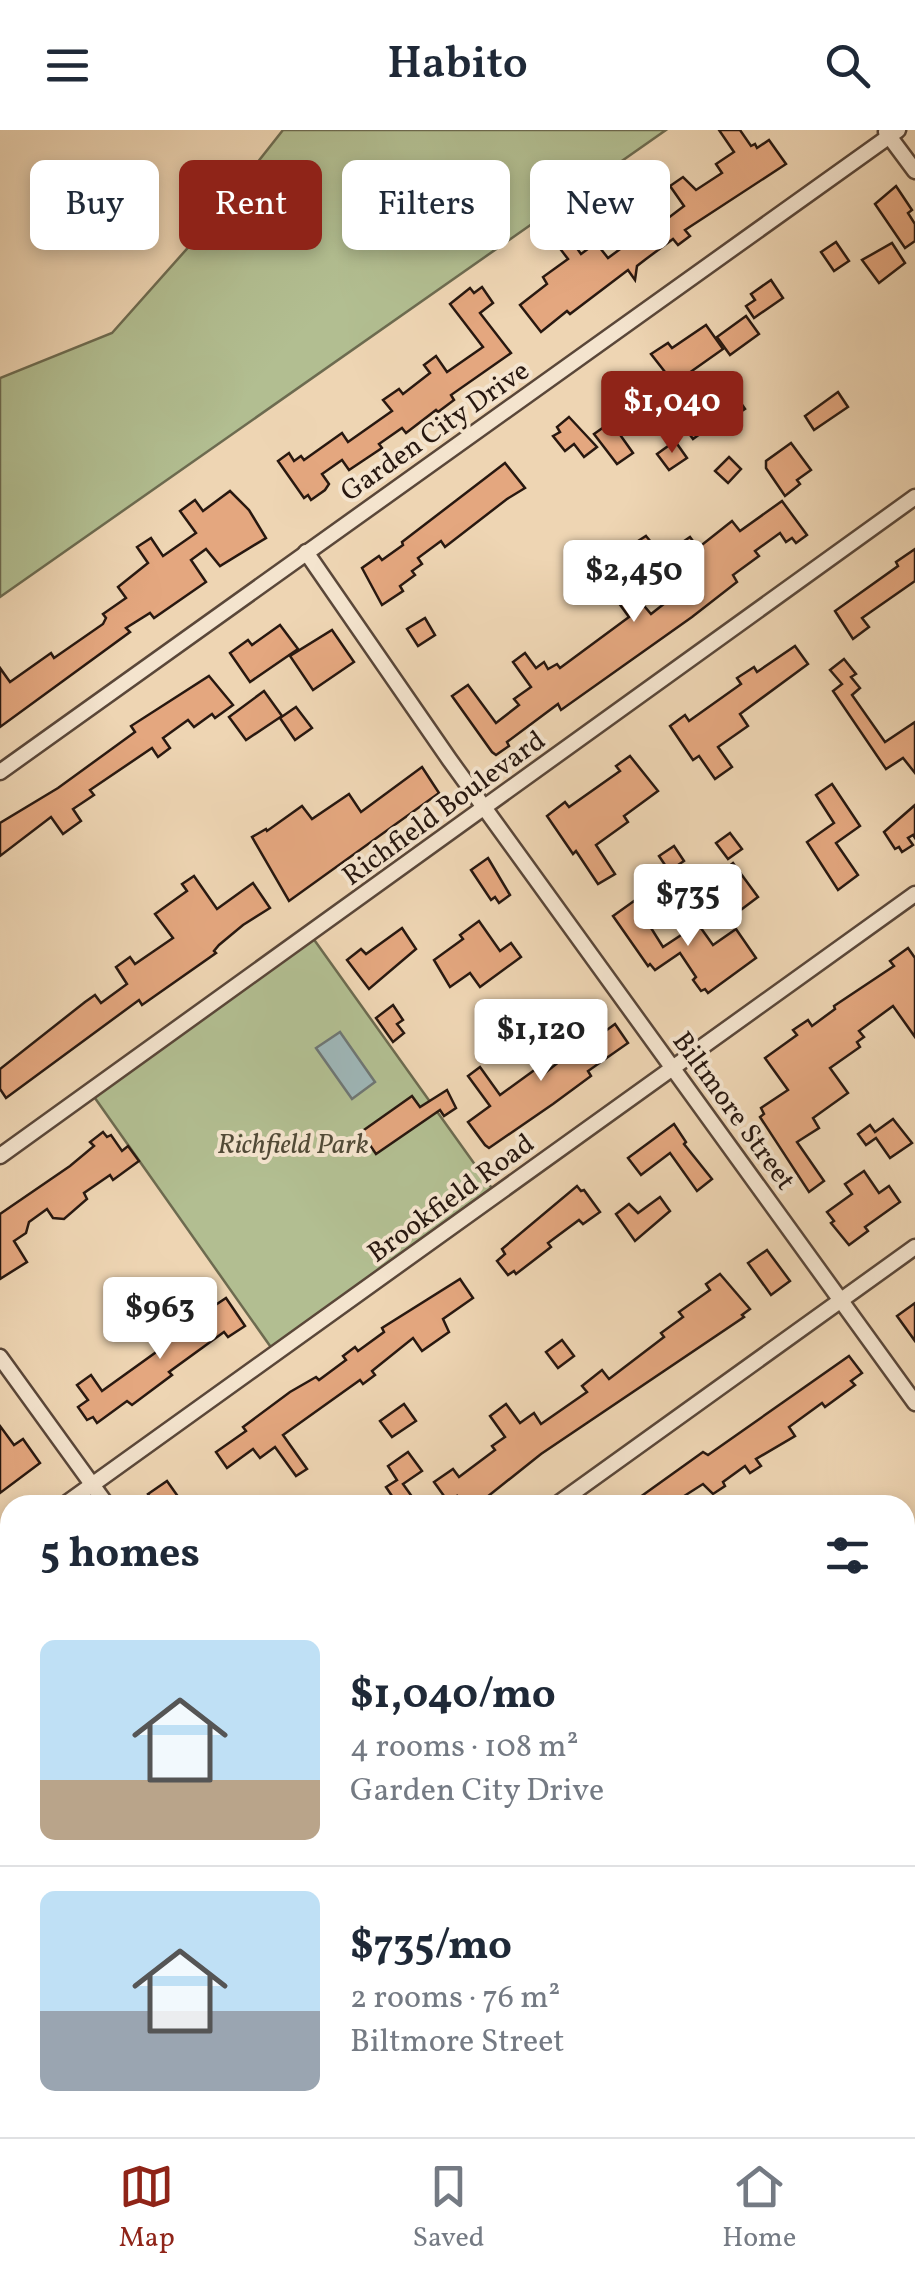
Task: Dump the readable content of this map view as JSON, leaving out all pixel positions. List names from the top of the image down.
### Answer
{
  "streets": {
    "street": [
      "Garden City Drive",
      "Richfield Boulevard",
      "Biltmore Street",
      "Brookfield Road"
    ]
  },
  "crossings": [
    ["Garden City Drive", "Biltmore Street"],
    ["Richfield Boulevard", "Biltmore Street"],
    ["Biltmore Street", "Brookfield Road"]
  ],
  "parks": ["Richfield Park"],
  "page": {
    "header": "Habito",
    "chip": [
      "Buy",
      "Rent",
      "Filters",
      "New"
    ],
    "price": [
      "$1,040",
      "$2,450",
      "$735",
      "$1,120",
      "$963"
    ],
    "heading": "5 homes",
    "list": [
      {
        "name": "$1,040/mo",
        "note": "4 rooms · 108 m² · Garden City Drive"
      },
      {
        "name": "$735/mo",
        "note": "2 rooms · 76 m² · Biltmore Street"
      }
    ],
    "tabs": ["Map", "Saved", "Home"]
  }
}
